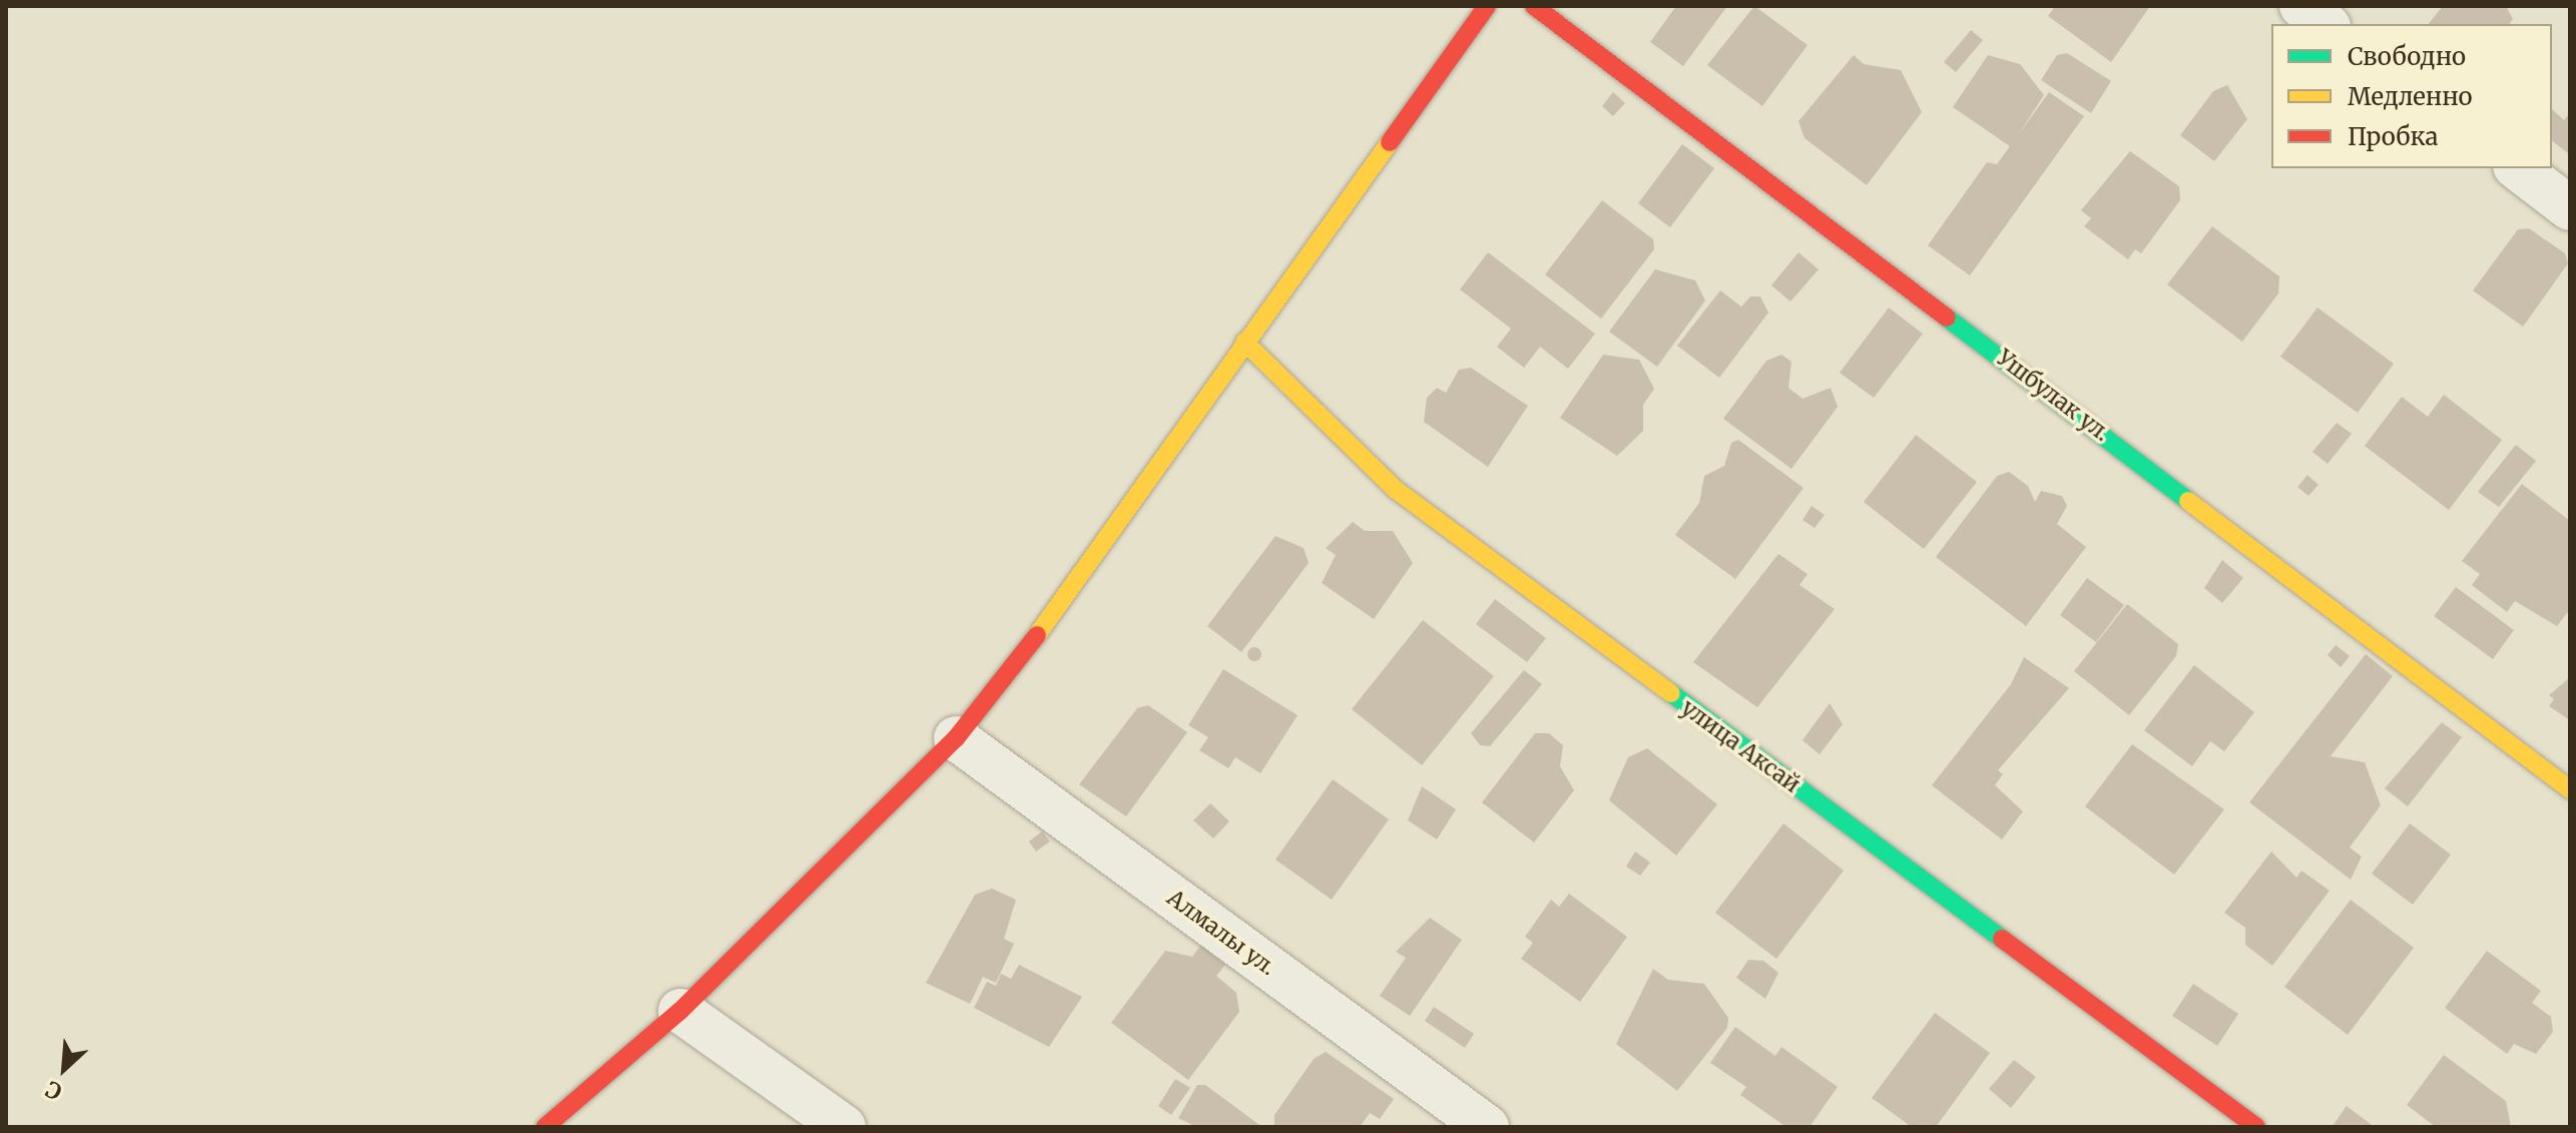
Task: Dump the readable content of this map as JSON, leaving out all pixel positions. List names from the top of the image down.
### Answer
{
  "streets": {
    "street": ["Ушбулак ул.", "улица Аксай", "Алмалы ул."]
  },
  "legend": ["Свободно", "Медленно", "Пробка"],
  "north": "bottom left"
}
